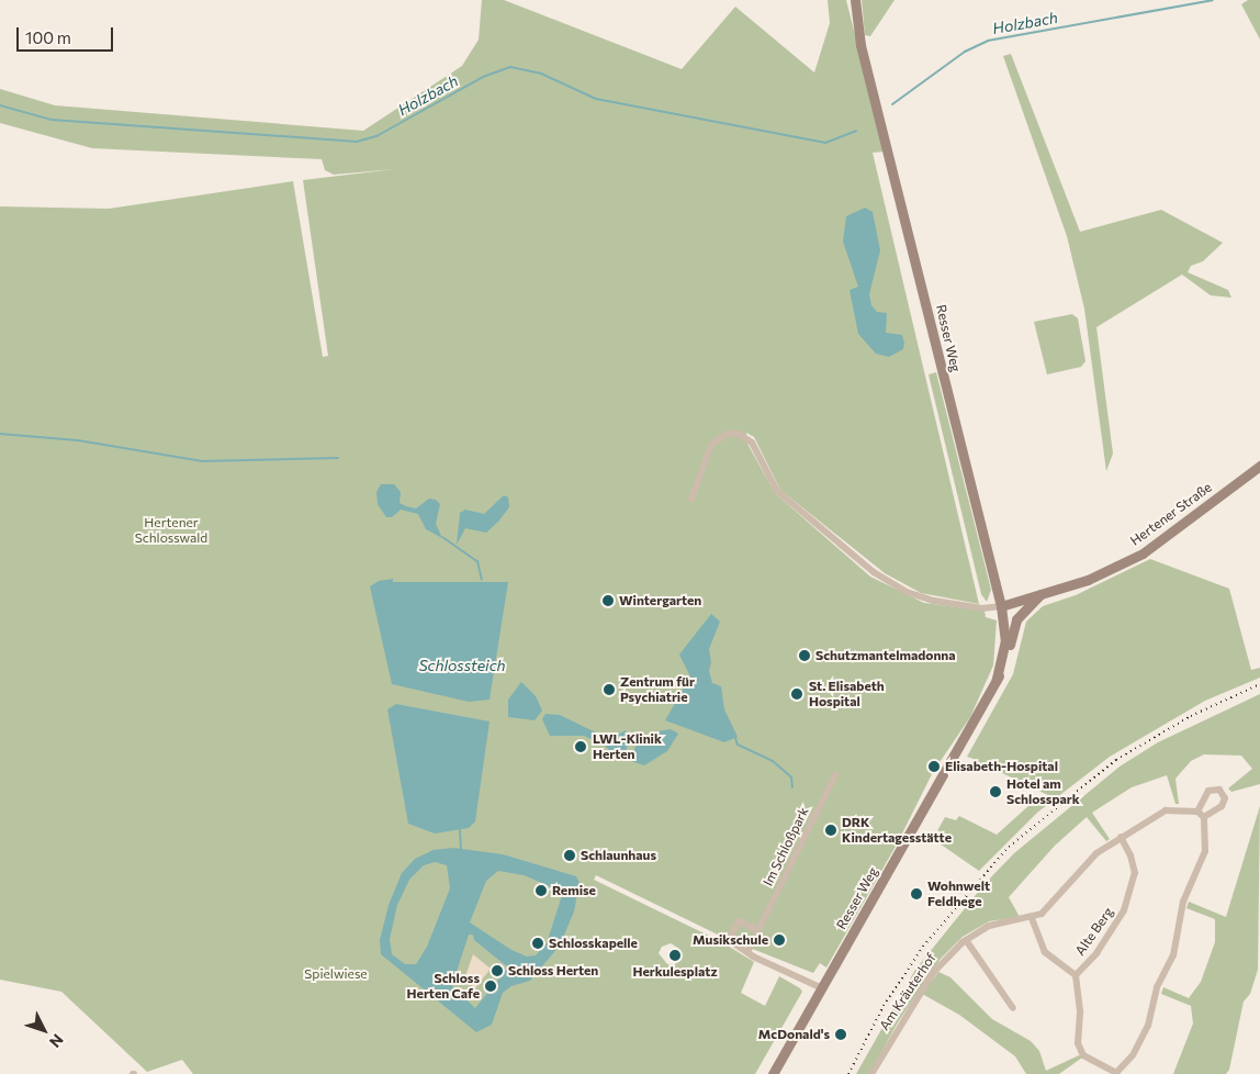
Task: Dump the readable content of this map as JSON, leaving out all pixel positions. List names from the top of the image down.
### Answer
{
  "streets": {
    "main road": ["Resser Weg", "Hertener Straße"],
    "street": ["Im Schloßpark", "Alte Berg", "Am Kräuterhof"]
  },
  "crossings": [
    ["Resser Weg", "Hertener Straße"],
    ["Alte Berg", "Am Kräuterhof"]
  ],
  "water": ["Holzbach", "Schlossteich"],
  "parks": ["Hertener Schlosswald", "Spielwiese"],
  "places": [
    "Wintergarten",
    "Schutzmantelmadonna",
    "Zentrum für Psychiatrie",
    "St. Elisabeth Hospital",
    "LWL-Klinik Herten",
    "Elisabeth-Hospital",
    "Hotel am Schlosspark",
    "DRK Kindertagesstätte",
    "Schlaunhaus",
    "Remise",
    "Wohnwelt Feldhege",
    "Musikschule",
    "Schlosskapelle",
    "Herkulesplatz",
    "Schloss Herten",
    "Schloss Herten Cafe",
    "McDonald's"
  ],
  "scale_bar": "100 m",
  "north": "bottom right"
}
